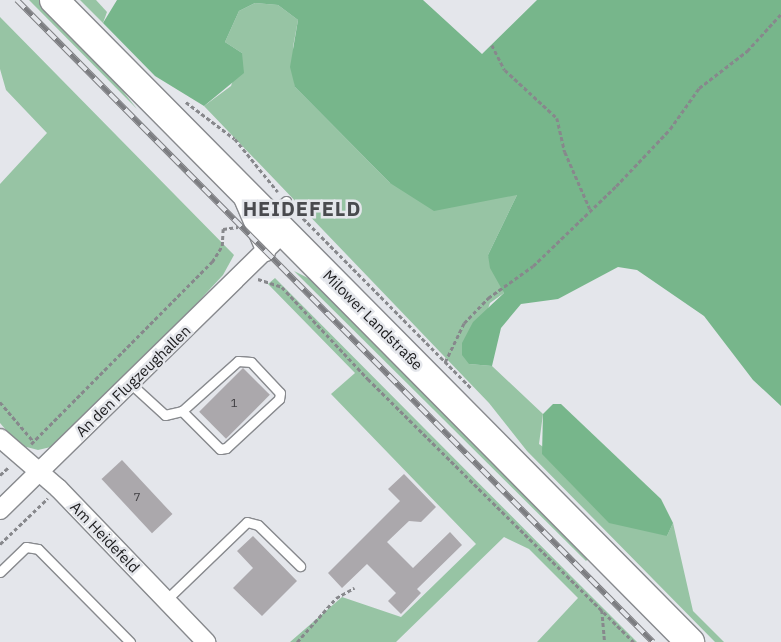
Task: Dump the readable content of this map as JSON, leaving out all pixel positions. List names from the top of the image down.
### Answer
{
  "streets": {
    "main road": ["Milower Landstraße"],
    "street": ["An den Flugzeughallen", "Am Heidefeld"]
  },
  "crossings": [
    ["Milower Landstraße", "An den Flugzeughallen"],
    ["An den Flugzeughallen", "Am Heidefeld"]
  ],
  "districts": ["HEIDEFELD"],
  "house_numbers": ["1", "7"]
}
